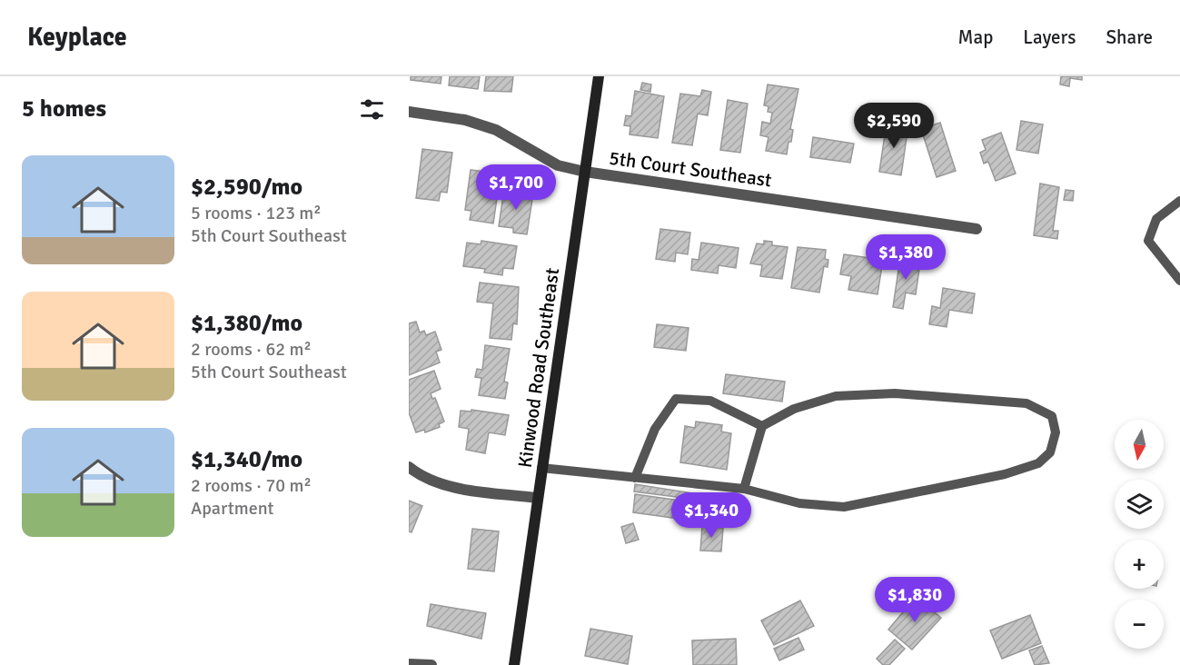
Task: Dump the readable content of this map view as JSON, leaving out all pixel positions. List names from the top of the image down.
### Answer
{
  "streets": {
    "street": ["5th Court Southeast", "Kinwood Road Southeast"]
  },
  "crossings": [
    ["5th Court Southeast", "Kinwood Road Southeast"]
  ],
  "north": "bottom",
  "page": {
    "header": "Keyplace",
    "nav": ["Map", "Layers", "Share"],
    "heading": "5 homes",
    "price": [
      "$2,590",
      "$1,700",
      "$1,380",
      "$1,340",
      "$1,830"
    ],
    "list": [
      {
        "name": "$2,590/mo",
        "note": "5 rooms · 123 m² · 5th Court Southeast"
      },
      {
        "name": "$1,380/mo",
        "note": "2 rooms · 62 m² · 5th Court Southeast"
      },
      {
        "name": "$1,340/mo",
        "note": "2 rooms · 70 m² · Apartment"
      }
    ],
    "map_buttons": ["+", "−"]
  }
}
